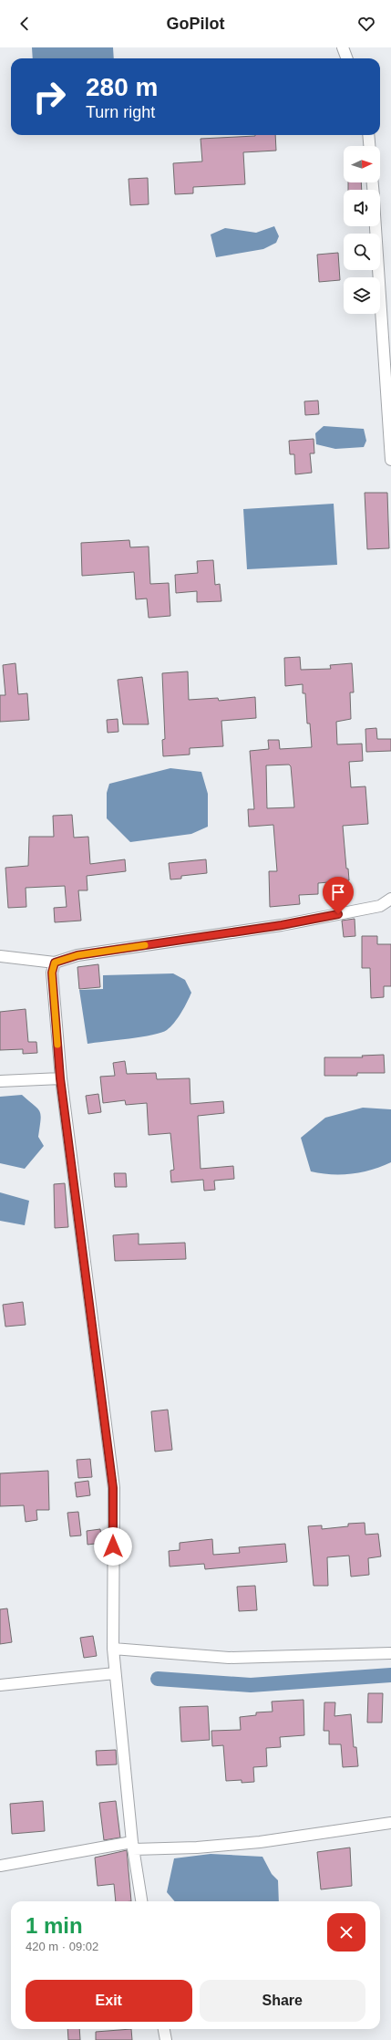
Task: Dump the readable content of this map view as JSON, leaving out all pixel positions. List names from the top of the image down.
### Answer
{
  "north": "right",
  "page": {
    "header": "GoPilot",
    "turn": ["280 m", "Turn right"],
    "heading": ["1 min", "420 m · 09:02"],
    "buttons": ["Exit", "Share"]
  }
}
